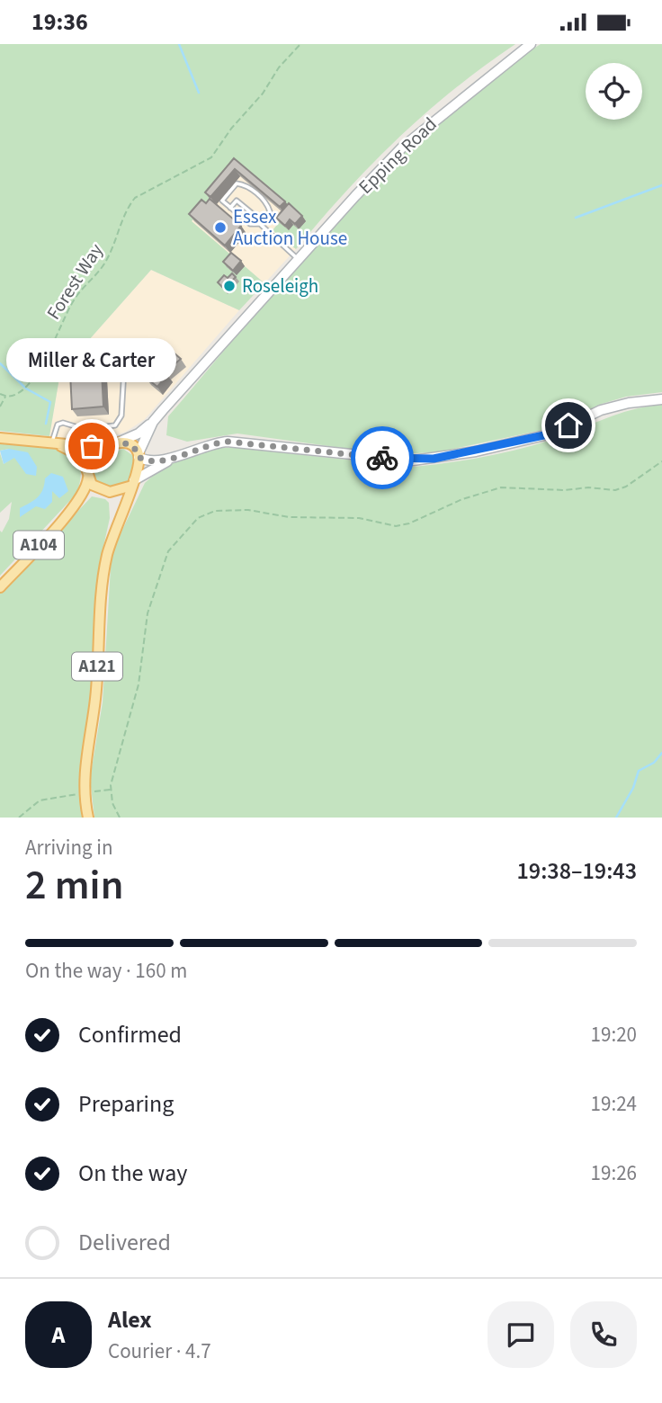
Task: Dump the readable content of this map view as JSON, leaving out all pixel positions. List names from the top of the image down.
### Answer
{
  "streets": {
    "main road": ["Epping Road", "A104", "A121"],
    "path": ["Forest Way"]
  },
  "crossings": [
    ["Epping Road", "A104"],
    ["Epping Road", "A121"],
    ["A104", "A121"]
  ],
  "places": ["Essex Auction House", "Roseleigh", "Miller & Carter"],
  "page": {
    "status": "19:36",
    "bubble": "Miller & Carter",
    "heading": ["2 min", "Arriving in", "19:38–19:43"],
    "panel": ["Alex", "Courier · 4.7"],
    "bar": "On the way · 160 m",
    "list": [
      ["Confirmed", "19:20"],
      ["Preparing", "19:24"],
      ["On the way", "19:26"],
      "Delivered"
    ],
    "round": "A"
  }
}
